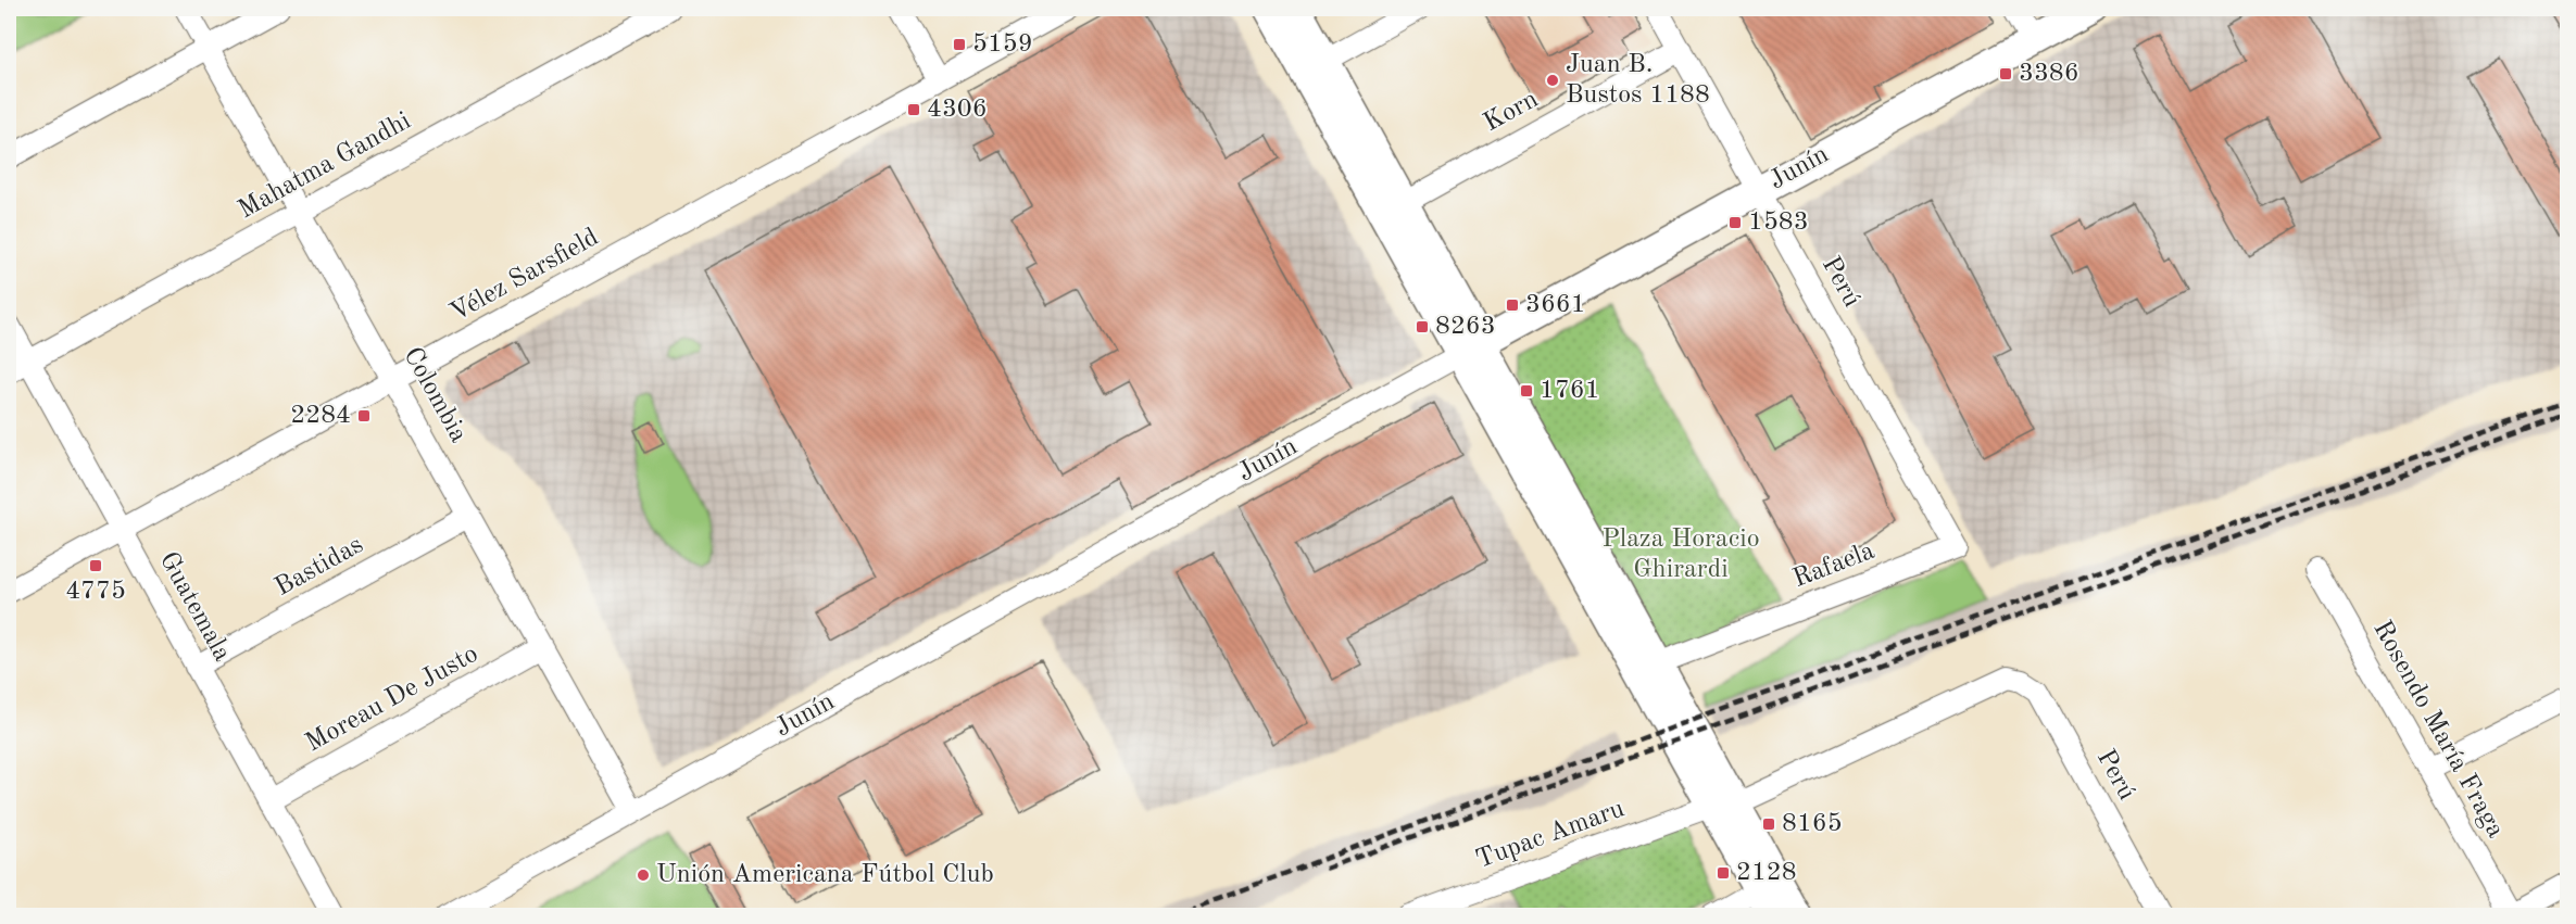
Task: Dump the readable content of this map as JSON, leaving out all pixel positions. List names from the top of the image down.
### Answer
{
  "streets": {
    "main road": ["Junín"],
    "street": [
      "Korn",
      "Mahatma Gandhi",
      "Vélez Sarsfield",
      "Perú",
      "Colombia",
      "Rafaela",
      "Bastidas",
      "Guatemala",
      "Moreau De Justo",
      "Rosendo María Fraga",
      "Tupac Amaru"
    ]
  },
  "crossings": [
    ["Korn", "Perú"],
    ["Mahatma Gandhi", "Colombia"],
    ["Mahatma Gandhi", "Guatemala"],
    ["Junín", "Perú"],
    ["Junín", "Colombia"],
    ["Vélez Sarsfield", "Colombia"],
    ["Vélez Sarsfield", "Guatemala"],
    ["Perú", "Rafaela"],
    ["Perú", "Tupac Amaru"],
    ["Colombia", "Bastidas"],
    ["Colombia", "Moreau De Justo"],
    ["Bastidas", "Guatemala"],
    ["Guatemala", "Moreau De Justo"]
  ],
  "parks": ["Plaza Horacio Ghirardi"],
  "places": {
    "transit": [
      "5159",
      "3386",
      "4306",
      "1583",
      "3661",
      "8263",
      "1761",
      "2284",
      "4775",
      "8165",
      "2128"
    ],
    "other": ["Juan B. Bustos 1188", "Unión Americana Fútbol Club"]
  }
}
